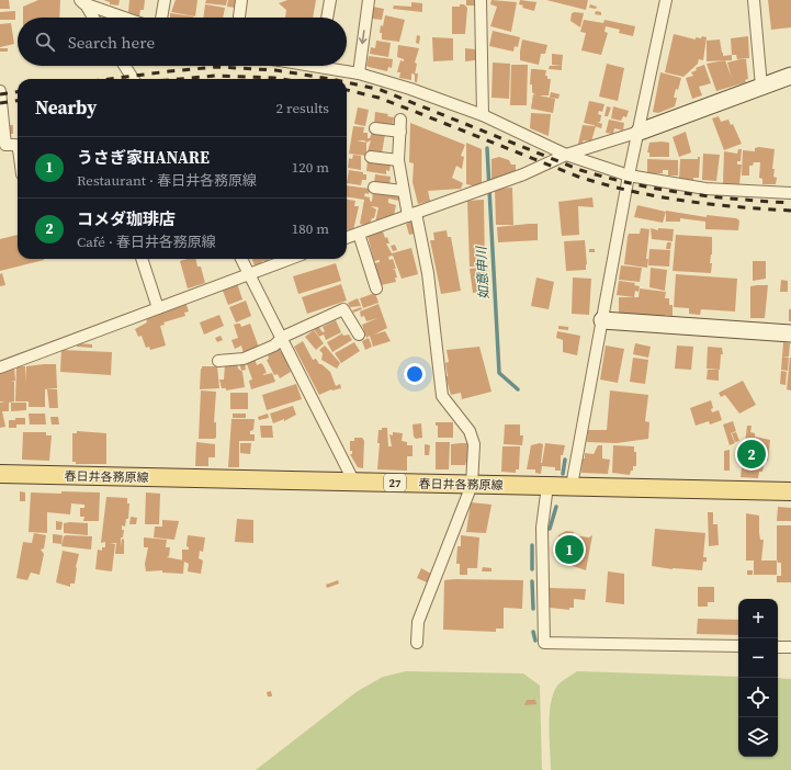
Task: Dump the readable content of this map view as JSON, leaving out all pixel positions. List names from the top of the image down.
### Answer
{
  "streets": {
    "main road": ["春日井各務原線", "27"]
  },
  "water": ["如意申川"],
  "page": {
    "search": "Search here",
    "heading": ["Nearby", "2 results"],
    "list": [
      {
        "mark": "1",
        "name": "うさぎ家HANARE",
        "note": "Restaurant · 春日井各務原線",
        "value": "120 m"
      },
      {
        "mark": "2",
        "name": "コメダ珈琲店",
        "note": "Café · 春日井各務原線",
        "value": "180 m"
      }
    ],
    "pins": ["2", "1"],
    "map_buttons": ["+", "−"]
  }
}
